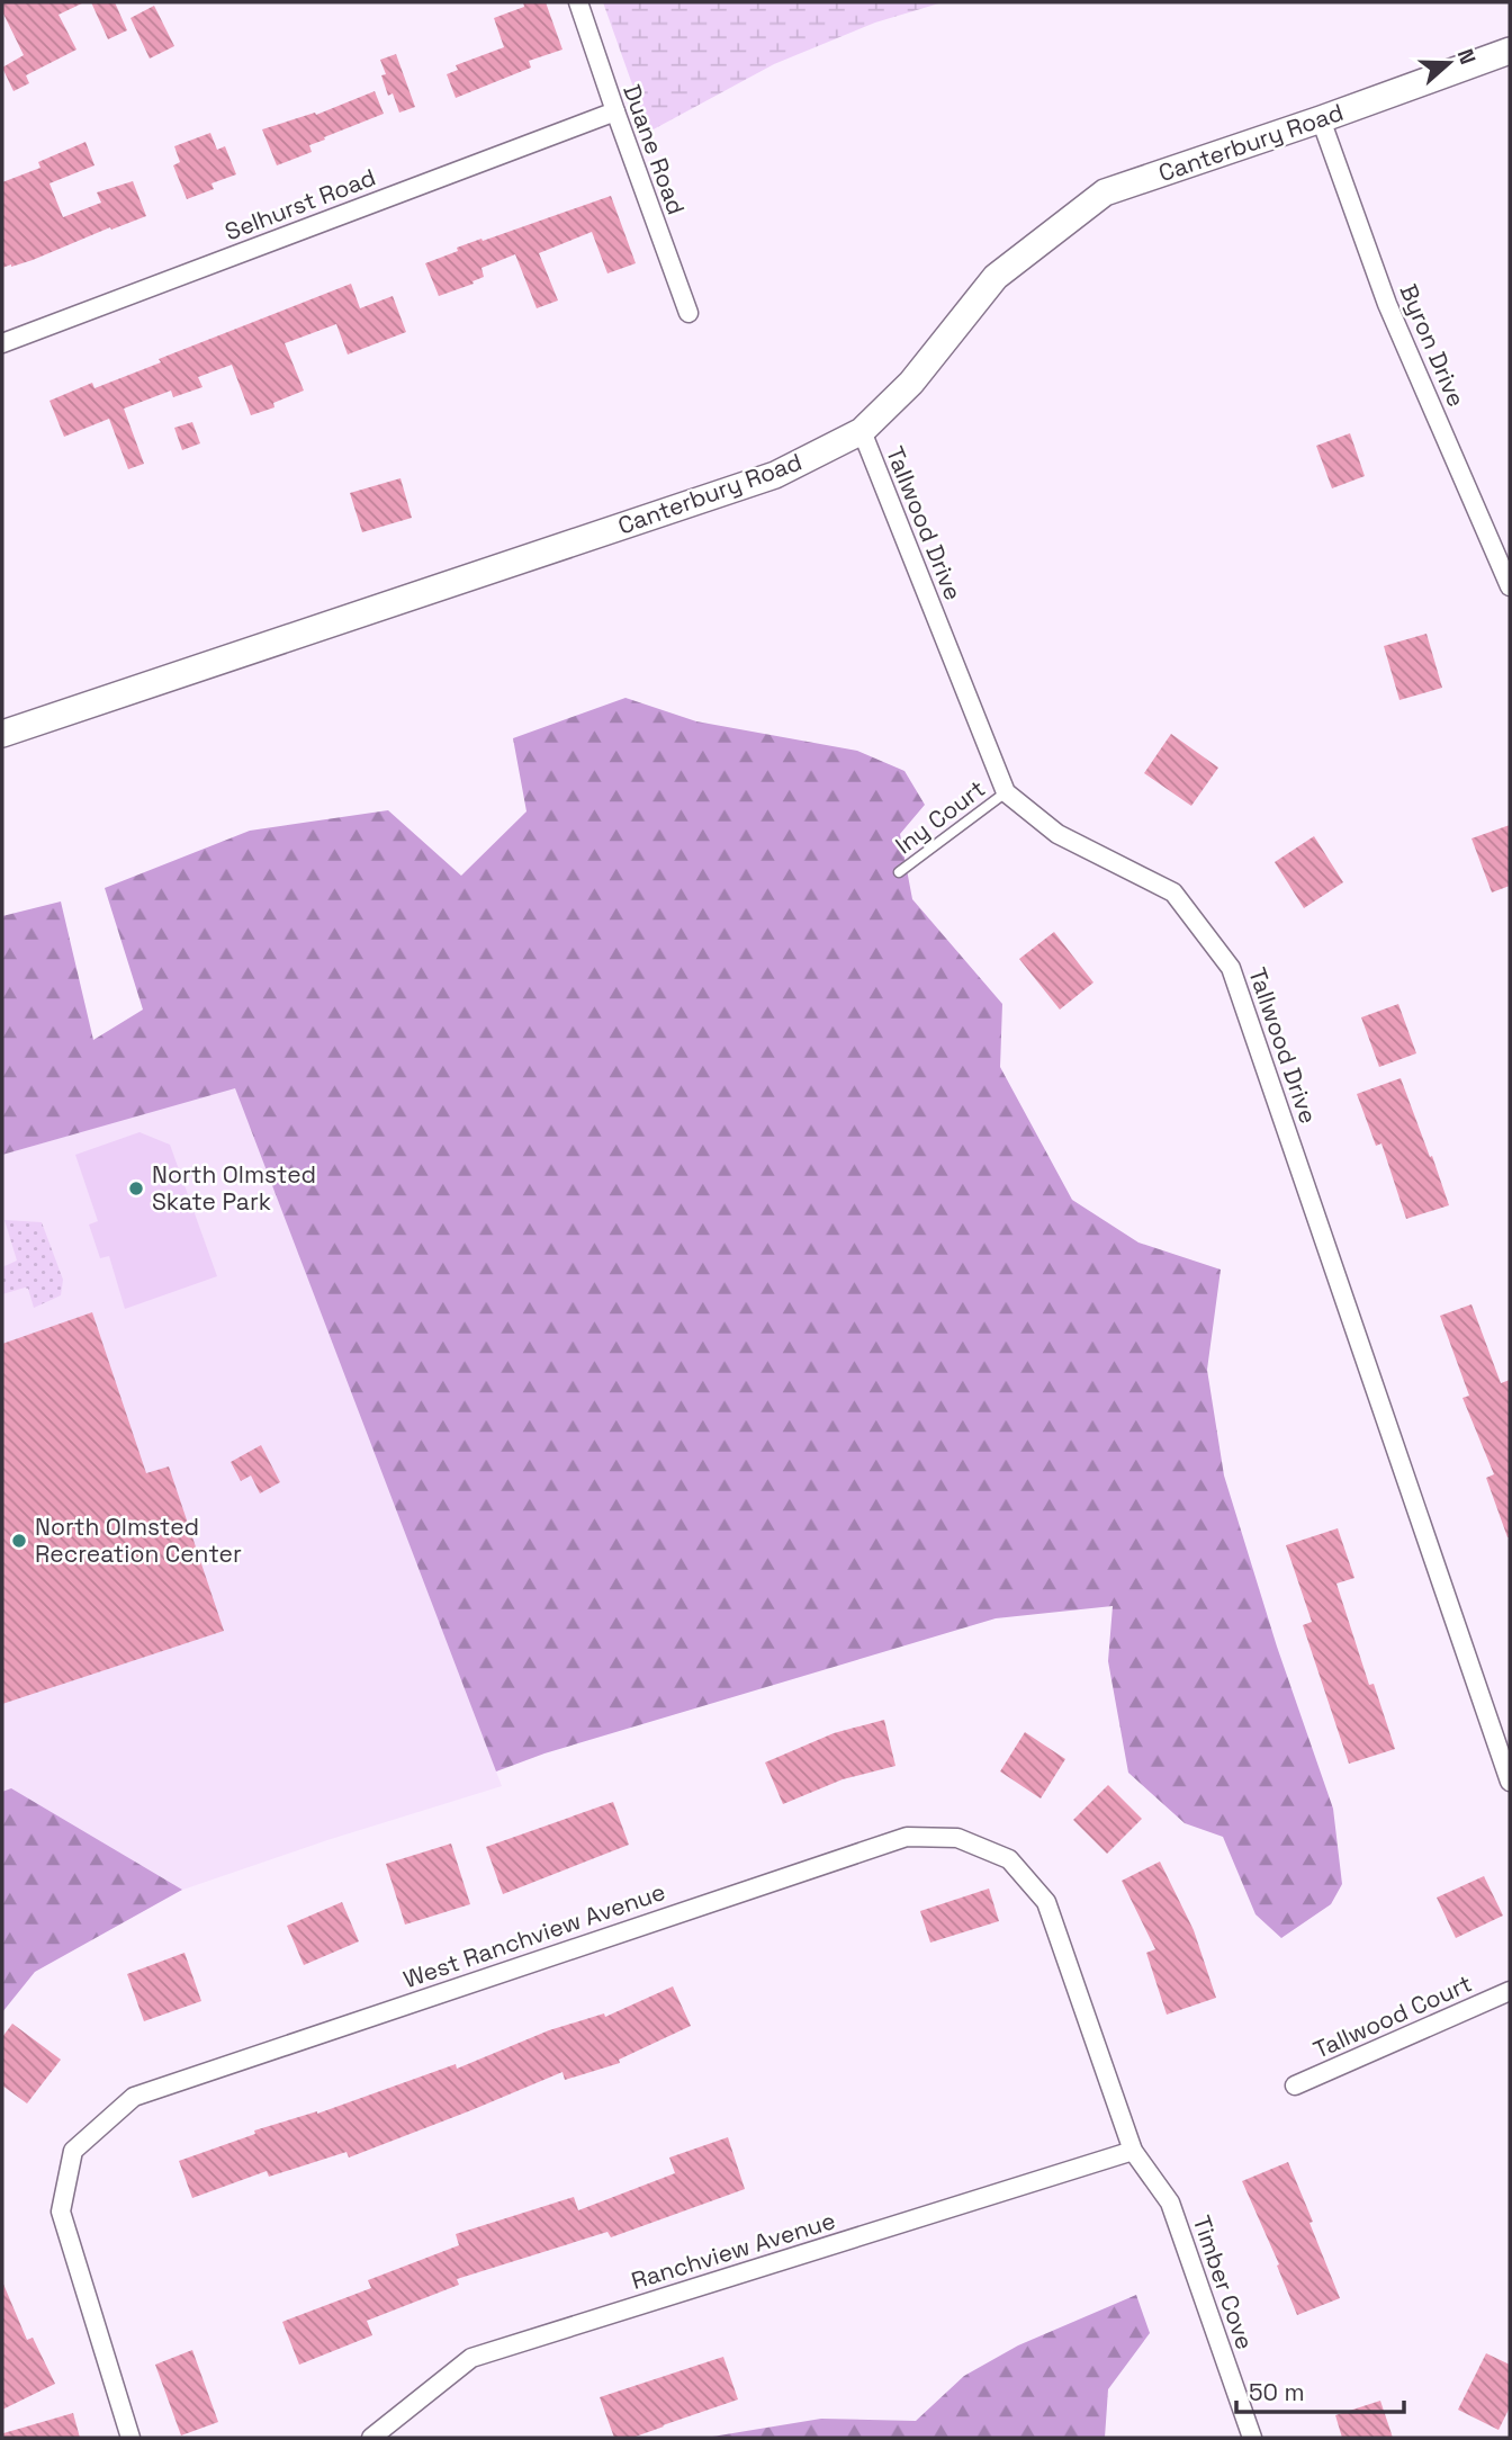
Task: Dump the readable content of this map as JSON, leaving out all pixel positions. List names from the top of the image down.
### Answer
{
  "streets": {
    "street": [
      "Canterbury Road",
      "Duane Road",
      "Selhurst Road",
      "Byron Drive",
      "Tallwood Drive",
      "West Ranchview Avenue",
      "Tallwood Court",
      "Ranchview Avenue",
      "Timber Cove"
    ],
    "lane": ["Iny Court"]
  },
  "crossings": [
    ["Canterbury Road", "Byron Drive"],
    ["Canterbury Road", "Tallwood Drive"],
    ["Duane Road", "Selhurst Road"],
    ["Tallwood Drive", "Iny Court"],
    ["West Ranchview Avenue", "Ranchview Avenue"],
    ["West Ranchview Avenue", "Timber Cove"],
    ["Ranchview Avenue", "Timber Cove"]
  ],
  "places": ["North Olmsted Skate Park", "North Olmsted Recreation Center"],
  "scale_bar": "50 m",
  "north": "right"
}
